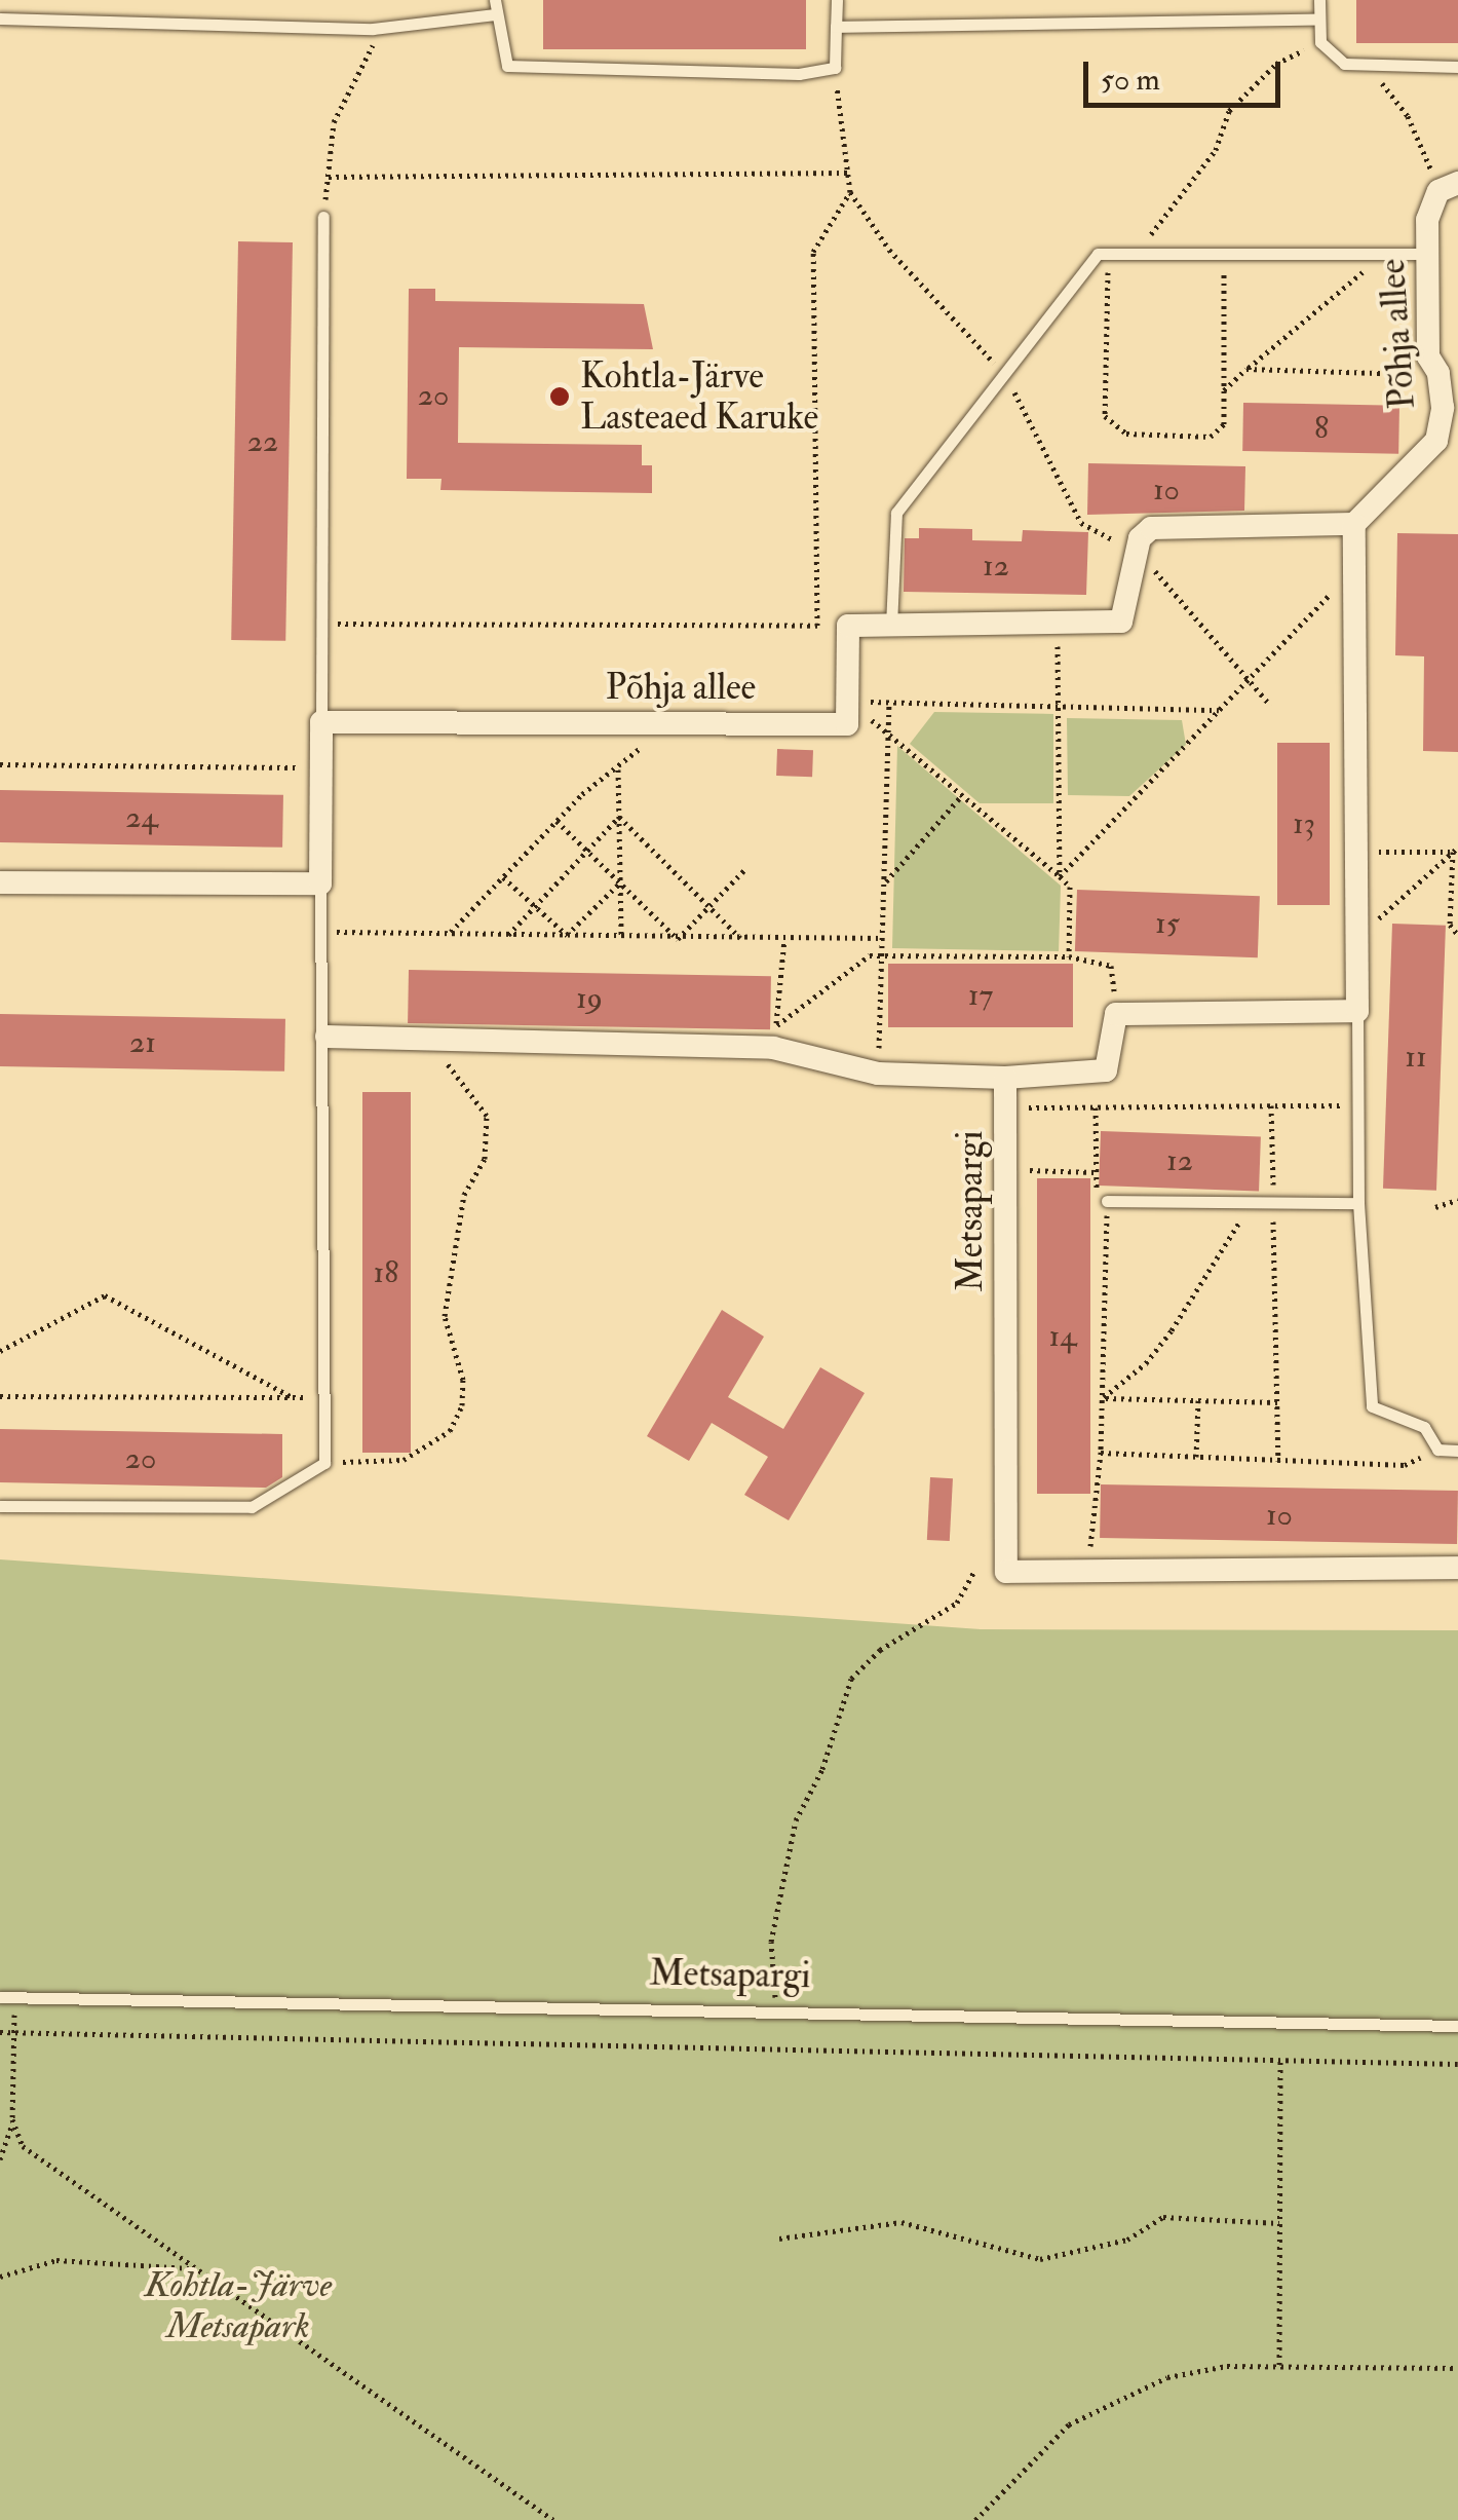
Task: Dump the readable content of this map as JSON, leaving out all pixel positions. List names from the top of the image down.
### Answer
{
  "streets": {
    "street": ["Põhja allee", "Metsapargi"]
  },
  "parks": ["Kohtla-Järve Metsapark"],
  "places": ["Kohtla-Järve Lasteaed Karuke"],
  "house_numbers": [
    "20",
    "8",
    "22",
    "10",
    "12",
    "24",
    "13",
    "15",
    "17",
    "19",
    "21",
    "11",
    "12",
    "18",
    "14",
    "20",
    "10"
  ],
  "scale_bar": "50 m"
}
